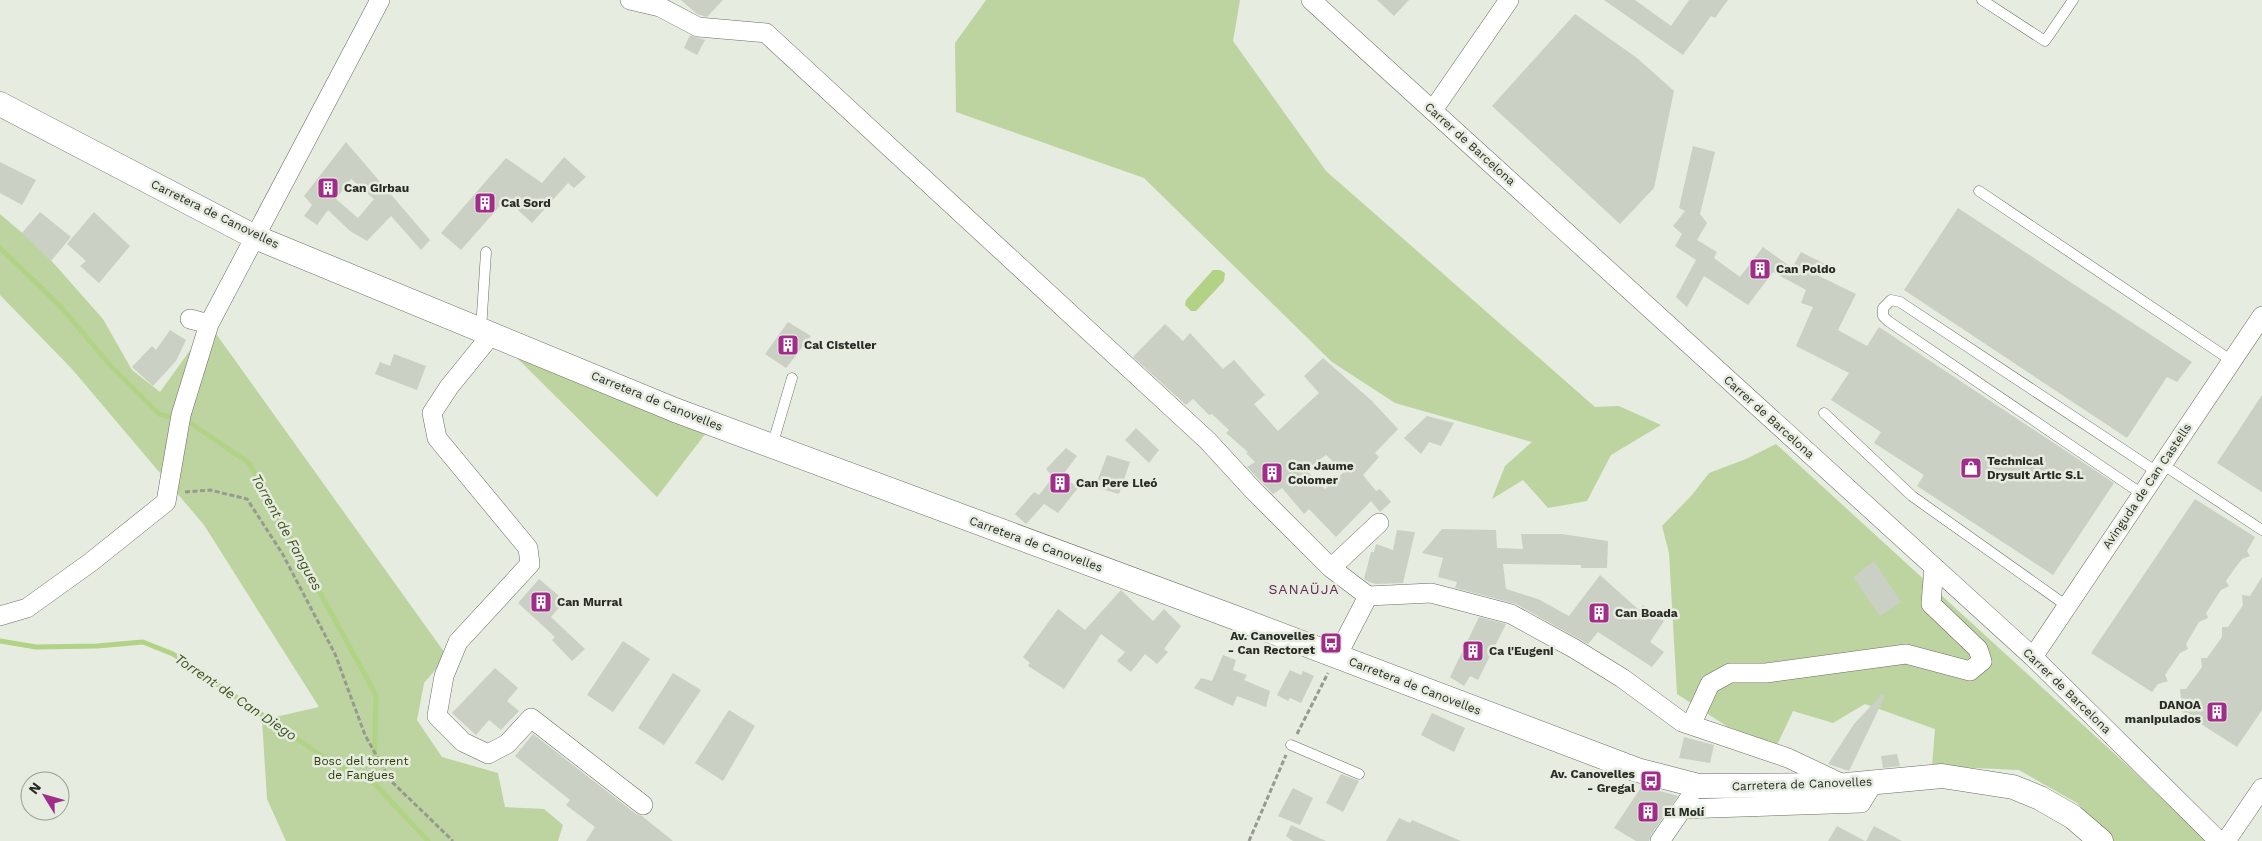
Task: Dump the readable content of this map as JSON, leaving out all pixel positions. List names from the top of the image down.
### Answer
{
  "streets": {
    "street": ["Carrer de Barcelona", "Carretera de Canovelles", "Avinguda de Can Castells"]
  },
  "crossings": [
    ["Carrer de Barcelona", "Avinguda de Can Castells"]
  ],
  "districts": ["SANAÜJA"],
  "water": ["Torrent de Fangues", "Torrent de Can Diego"],
  "parks": ["Bosc del torrent de Fangues"],
  "places": {
    "building": [
      "Can Girbau",
      "Cal Sord",
      "Can Poldo",
      "Cal Cisteller",
      "Can Jaume Colomer",
      "Can Pere Lleó",
      "Can Murral",
      "Can Boada",
      "Ca l'Eugeni",
      "DANOA manipulados",
      "El Molí"
    ],
    "shop": ["Technical Drysuit Artic S.L"],
    "bus stop": ["Av. Canovelles - Can Rectoret", "Av. Canovelles - Gregal"]
  },
  "north": "top left"
}
